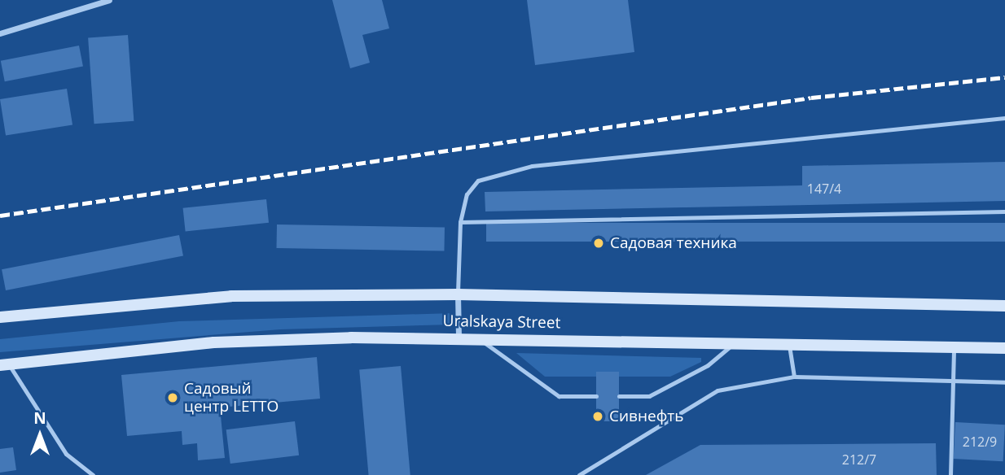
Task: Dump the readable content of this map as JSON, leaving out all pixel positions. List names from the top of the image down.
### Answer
{
  "streets": {
    "main road": ["Uralskaya Street"]
  },
  "places": ["Садовая техника", "Садовый центр LETTO", "Сивнефть"],
  "house_numbers": ["147/4", "212/9", "212/7"],
  "north": "top"
}
